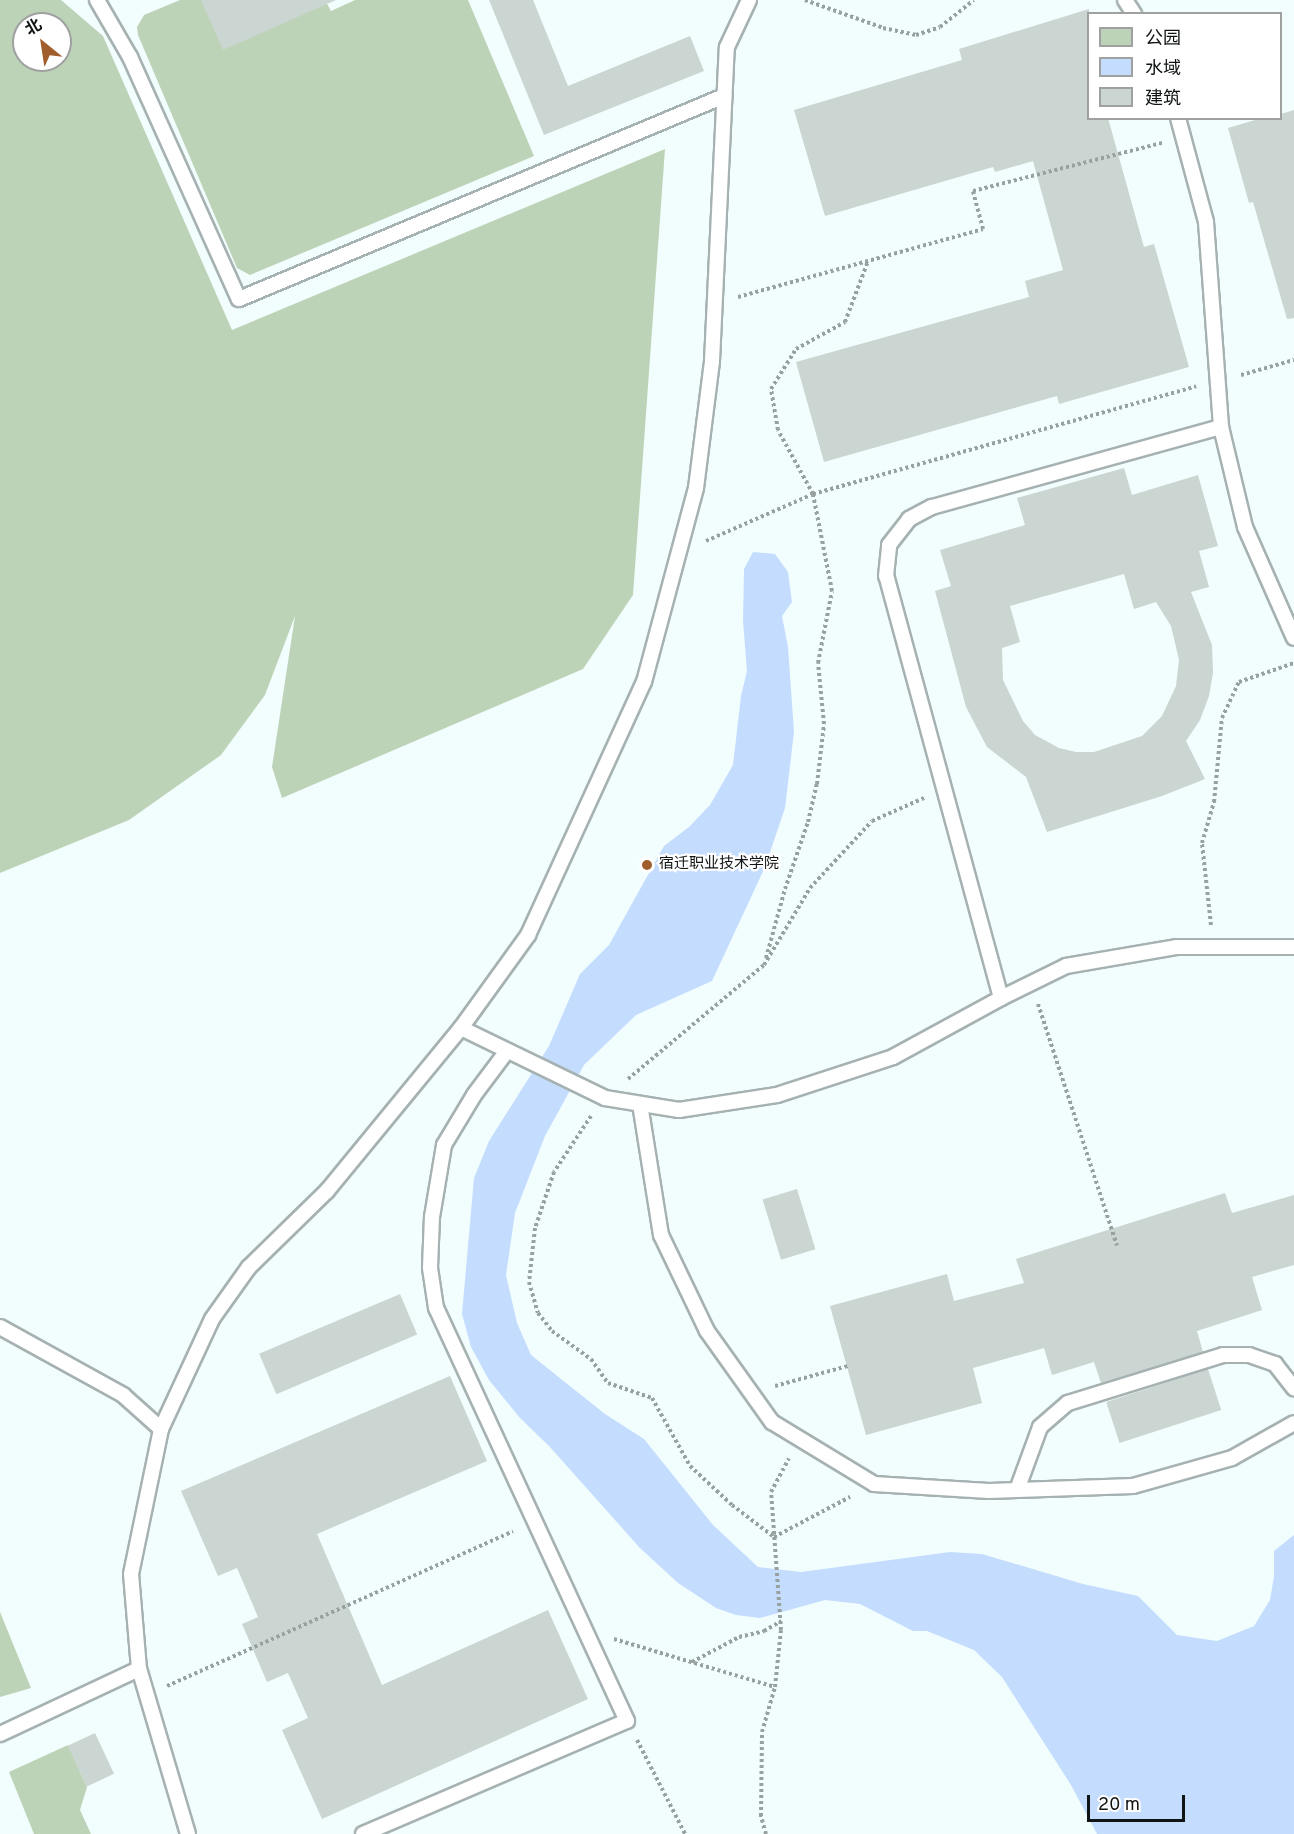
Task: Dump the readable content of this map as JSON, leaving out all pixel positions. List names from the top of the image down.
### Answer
{
  "places": ["宿迁职业技术学院"],
  "legend": ["公园", "水域", "建筑"],
  "scale_bar": "20 m",
  "north": "top left"
}
